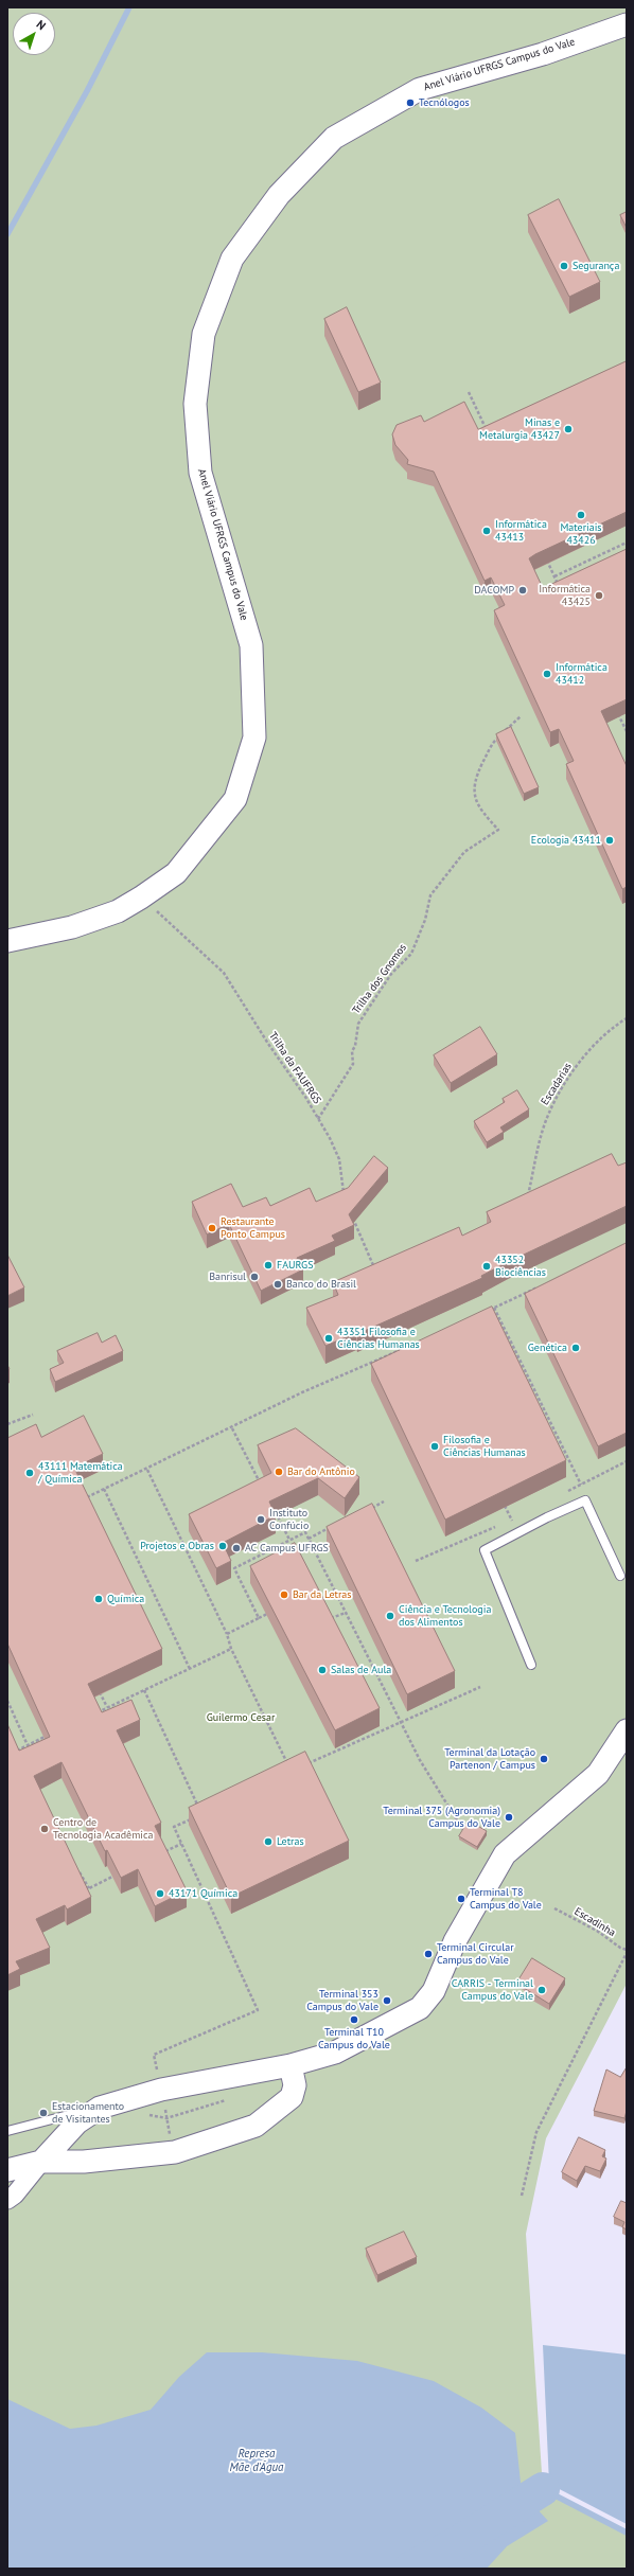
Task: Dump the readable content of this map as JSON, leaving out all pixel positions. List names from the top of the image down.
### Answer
{
  "streets": {
    "street": ["Anel Viário UFRGS Campus do Vale"],
    "path": [
      "Trilha dos Gnomos",
      "Trilha da FAUFRGS",
      "Escadarias",
      "Escadinha"
    ]
  },
  "crossings": [
    ["Trilha dos Gnomos", "Trilha da FAUFRGS"]
  ],
  "water": ["Represa Mãe d'Água"],
  "parks": ["Guilermo Cesar"],
  "places": [
    "Tecnólogos",
    "Segurança",
    "Minas e Metalurgia 43427",
    "Materiais 43426",
    "Informática 43413",
    "DACOMP",
    "Informática 43425",
    "Informática 43412",
    "Ecologia 43411",
    "Restaurante Ponto Campus",
    "FAURGS",
    "43352 Biociências",
    "Banrisul",
    "Banco do Brasil",
    "43351 Filosofia e Ciências Humanas",
    "Genética",
    "Filosofia e Ciências Humanas",
    "Bar do Antônio",
    "43111 Matemática / Química",
    "Instituto Confúcio",
    "Projetos e Obras",
    "AC Campus UFRGS",
    "Bar da Letras",
    "Química",
    "Ciência e Tecnologia dos Alimentos",
    "Salas de Aula",
    "Terminal da Lotação Partenon / Campus",
    "Terminal 375 (Agronomia) Campus do Vale",
    "Centro de Tecnologia Acadêmica",
    "Letras",
    "43171 Química",
    "Terminal T8 Campus do Vale",
    "Terminal Circular Campus do Vale",
    "CARRIS - Terminal Campus do Vale",
    "Terminal 353 Campus do Vale",
    "Terminal T10 Campus do Vale",
    "Estacionamento de Visitantes"
  ],
  "north": "top right"
}
